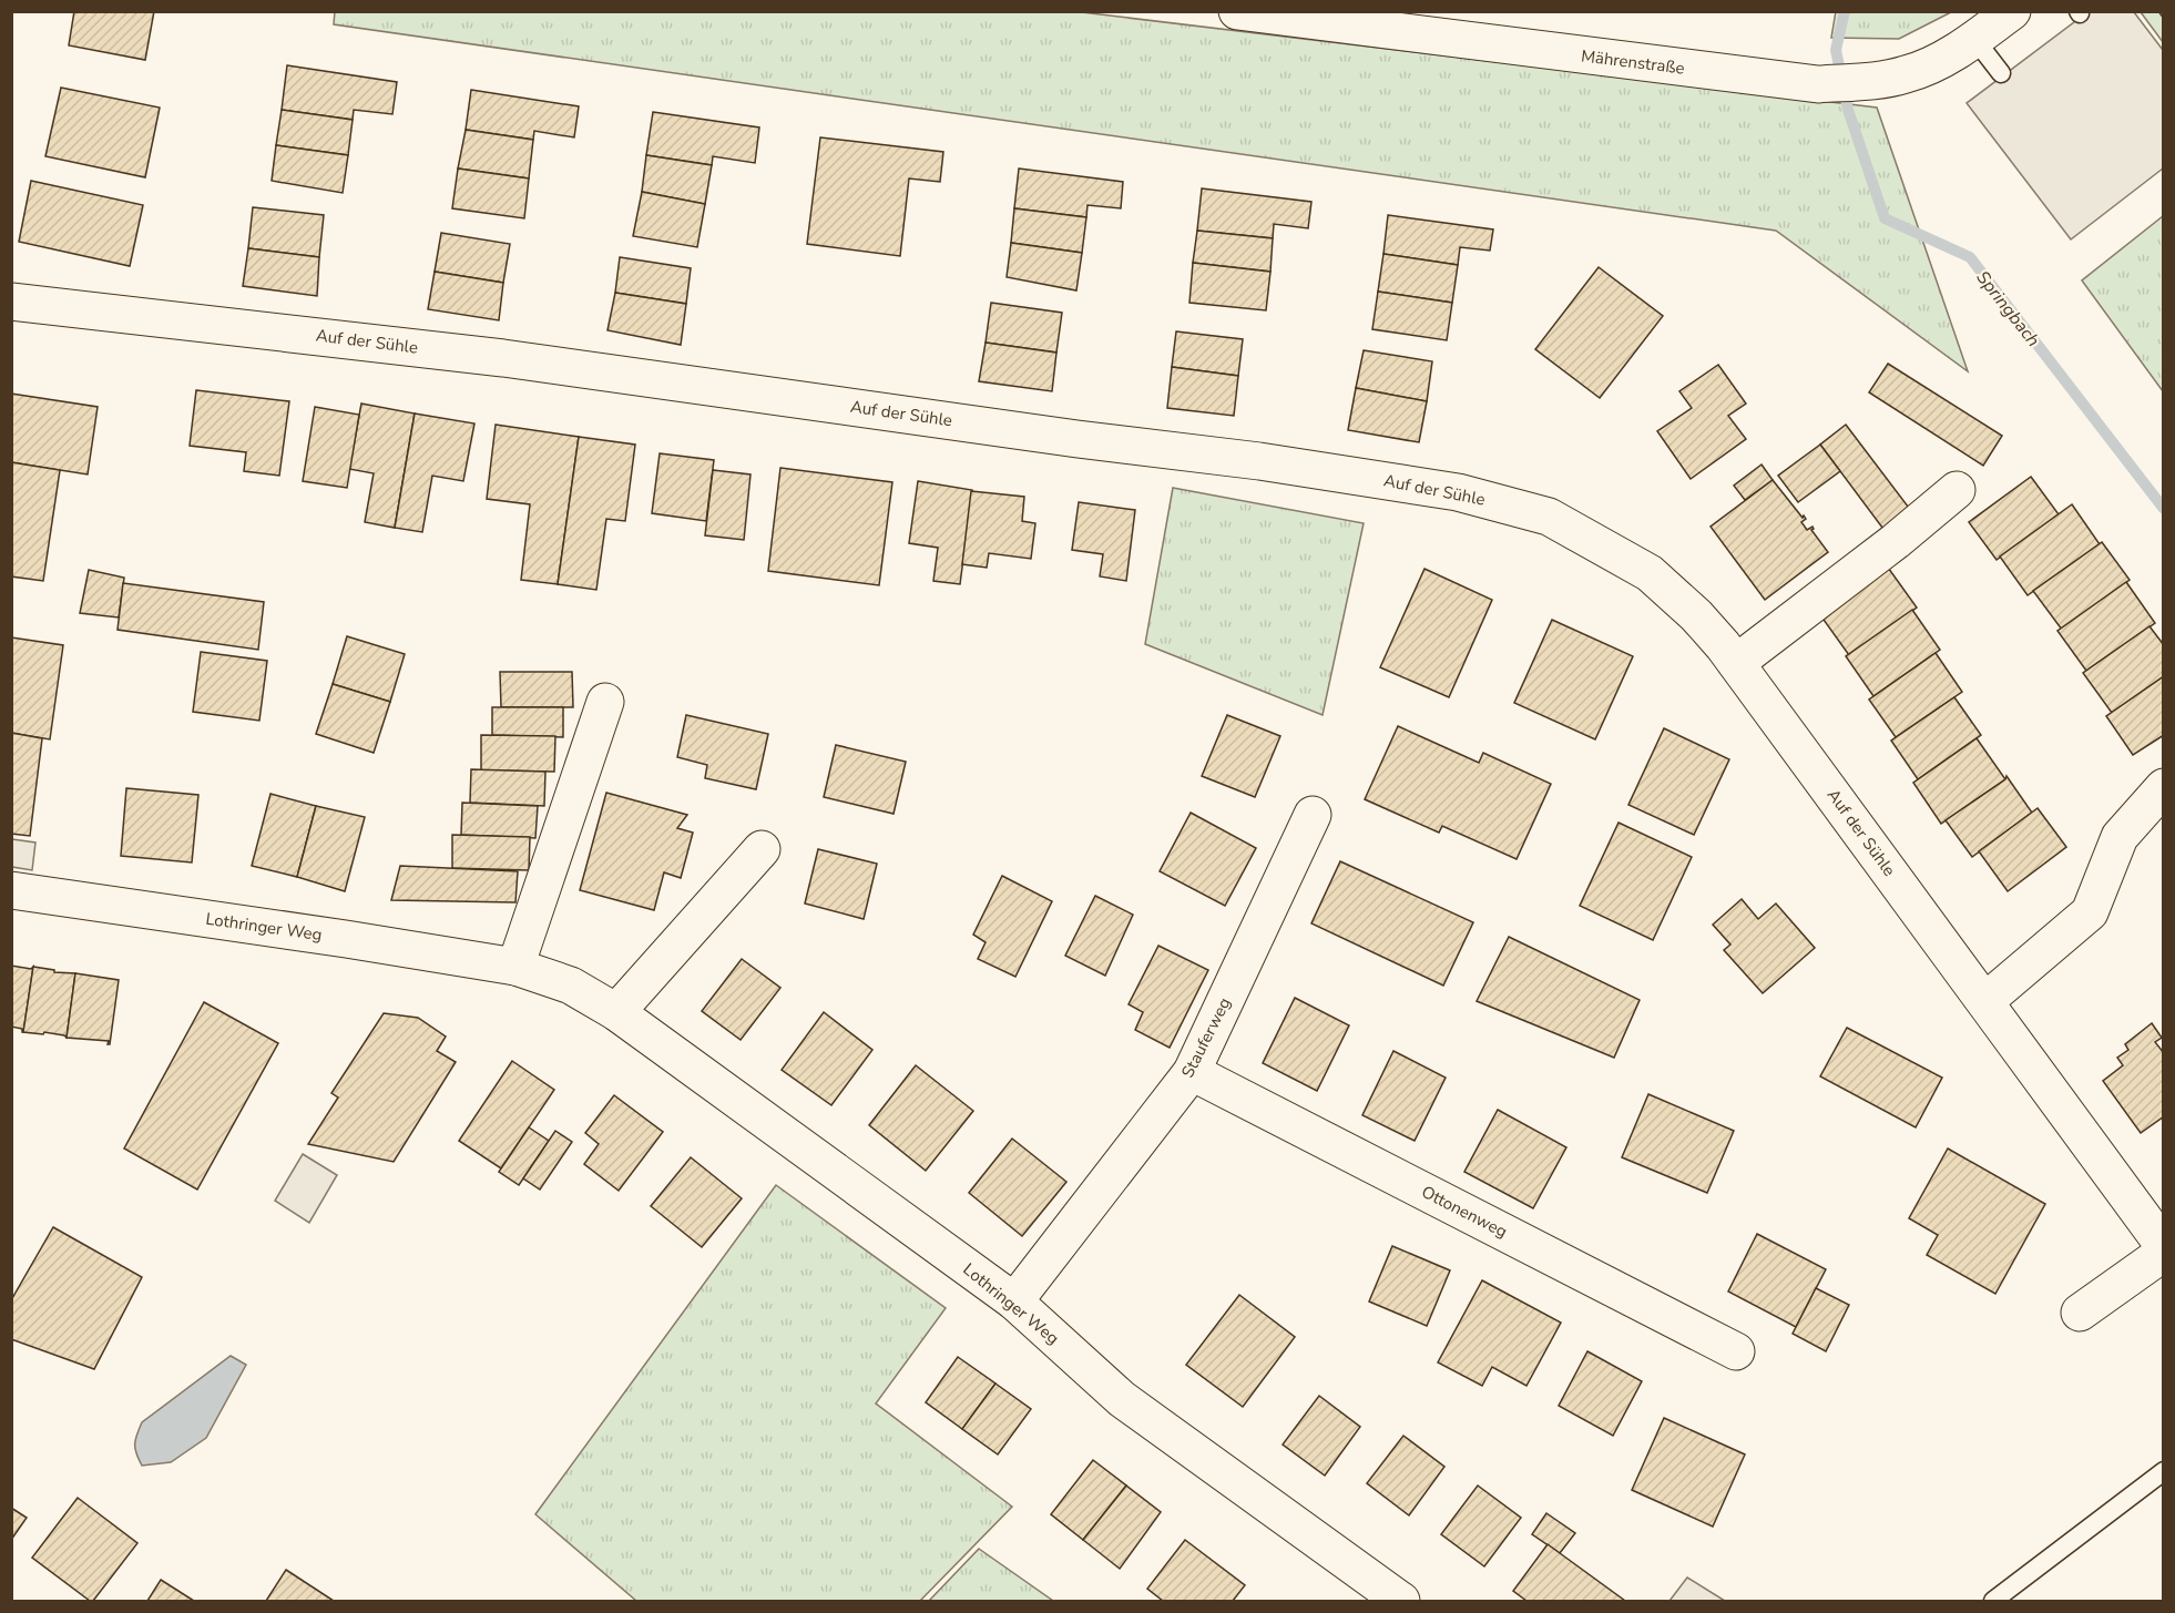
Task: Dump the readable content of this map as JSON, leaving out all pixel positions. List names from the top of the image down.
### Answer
{
  "streets": {
    "street": [
      "Mährenstraße",
      "Auf der Sühle",
      "Lothringer Weg",
      "Stauferweg",
      "Ottonenweg"
    ]
  },
  "crossings": [
    ["Lothringer Weg", "Stauferweg"],
    ["Stauferweg", "Ottonenweg"]
  ],
  "water": ["Springbach"]
}
